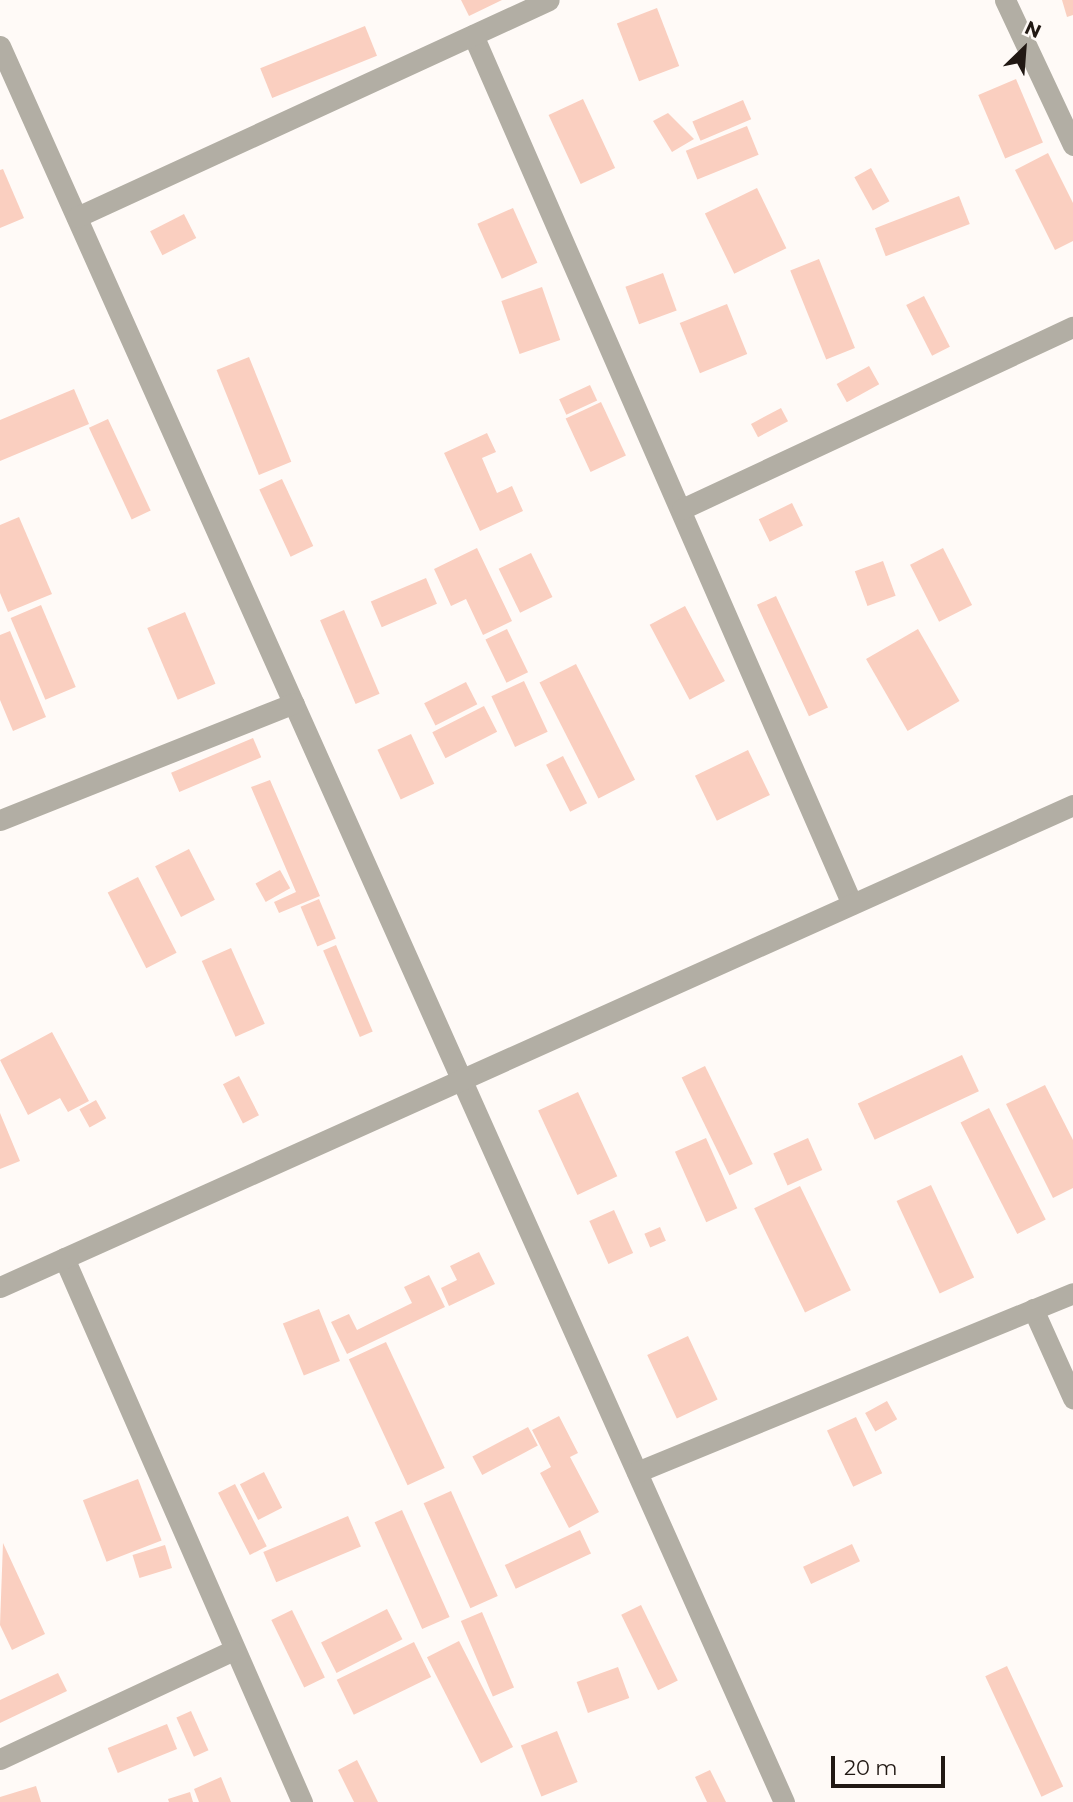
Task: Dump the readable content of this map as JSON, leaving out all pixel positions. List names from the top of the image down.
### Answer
{
  "scale_bar": "20 m",
  "north": "top right"
}
